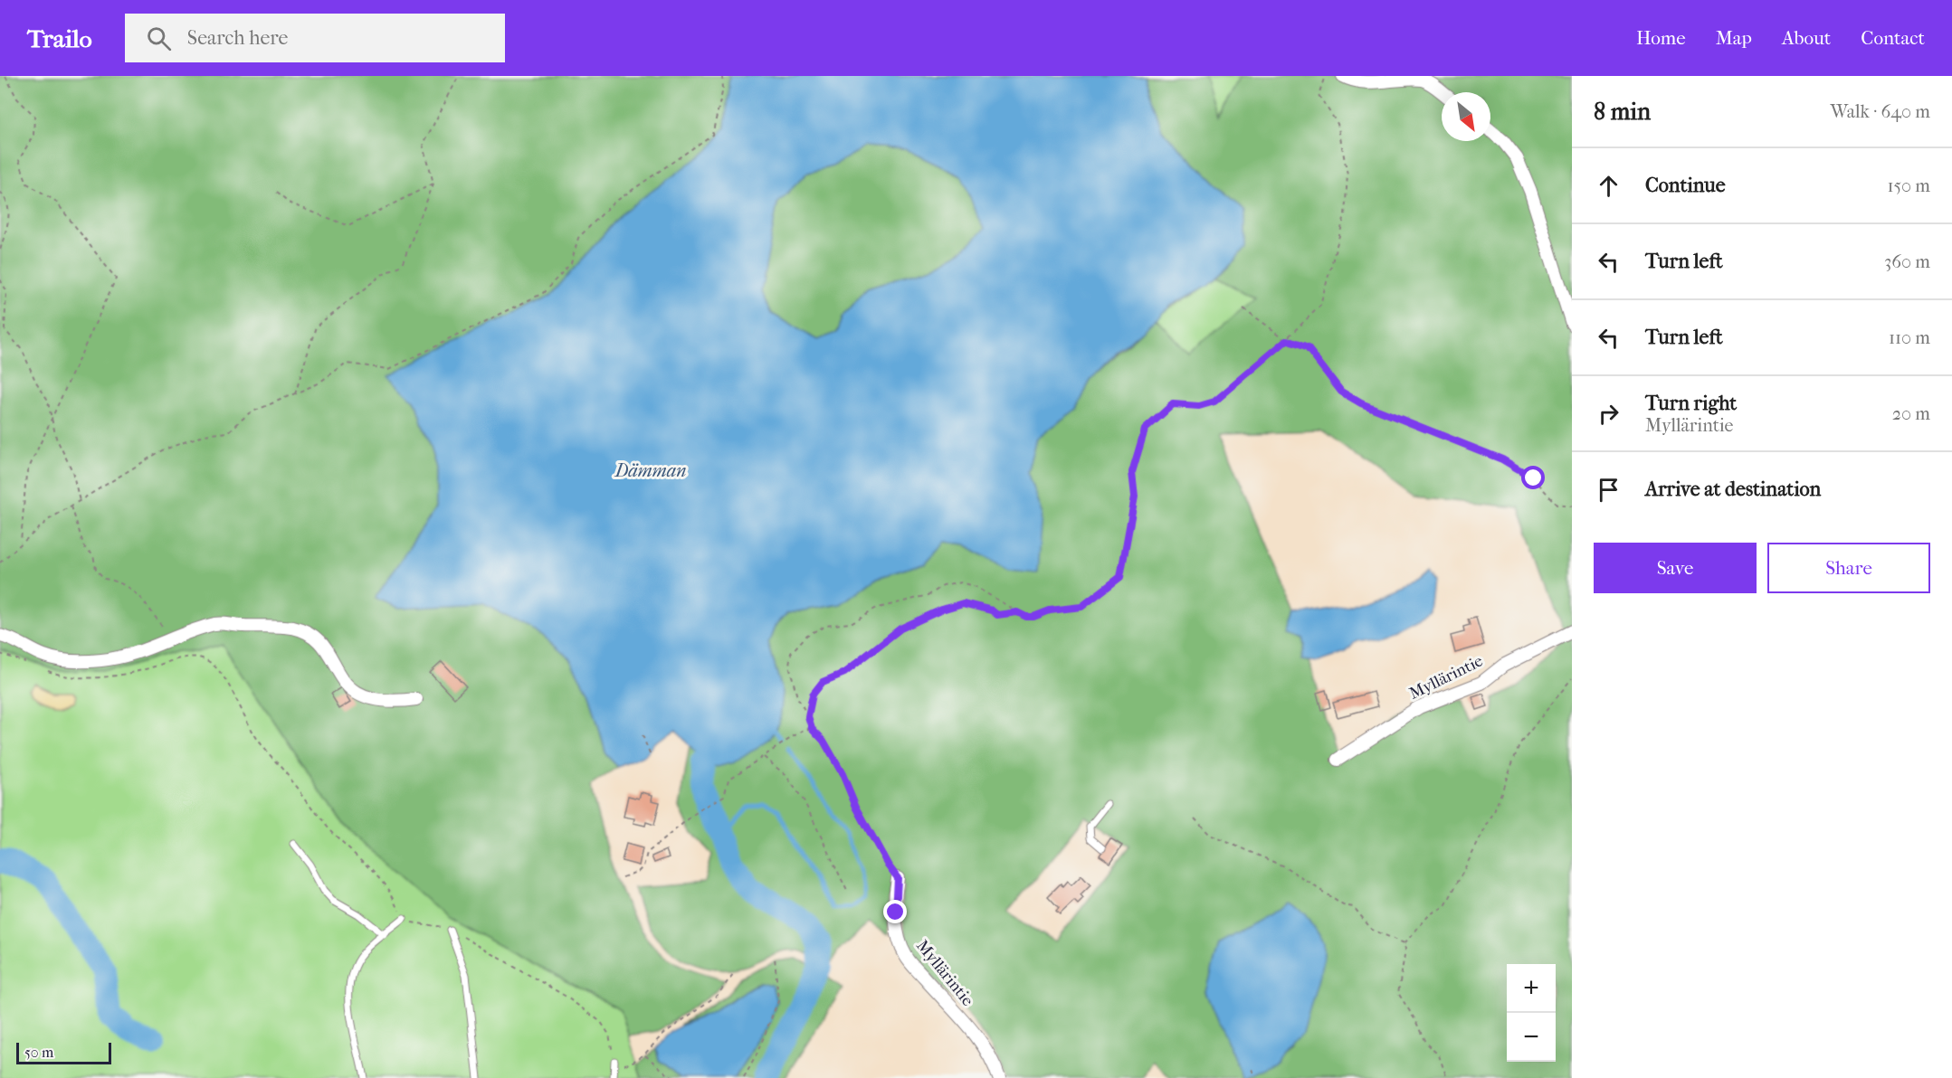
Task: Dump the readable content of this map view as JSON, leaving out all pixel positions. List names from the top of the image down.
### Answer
{
  "streets": {
    "street": ["Myllärintie"]
  },
  "water": ["Dämman"],
  "scale_bar": "50 m",
  "north": "bottom right",
  "page": {
    "header": "Trailo",
    "search": "Search here",
    "nav": [
      "Home",
      "Map",
      "About",
      "Contact"
    ],
    "heading": ["8 min", "Walk · 640 m"],
    "list": [
      ["Continue", "150 m"],
      ["Turn left", "360 m"],
      ["Turn left", "110 m"],
      ["Turn right", "Myllärintie", "20 m"],
      "Arrive at destination"
    ],
    "buttons": ["Save", "Share"],
    "map_buttons": ["+", "−"],
    "scale": "50 m"
  }
}
